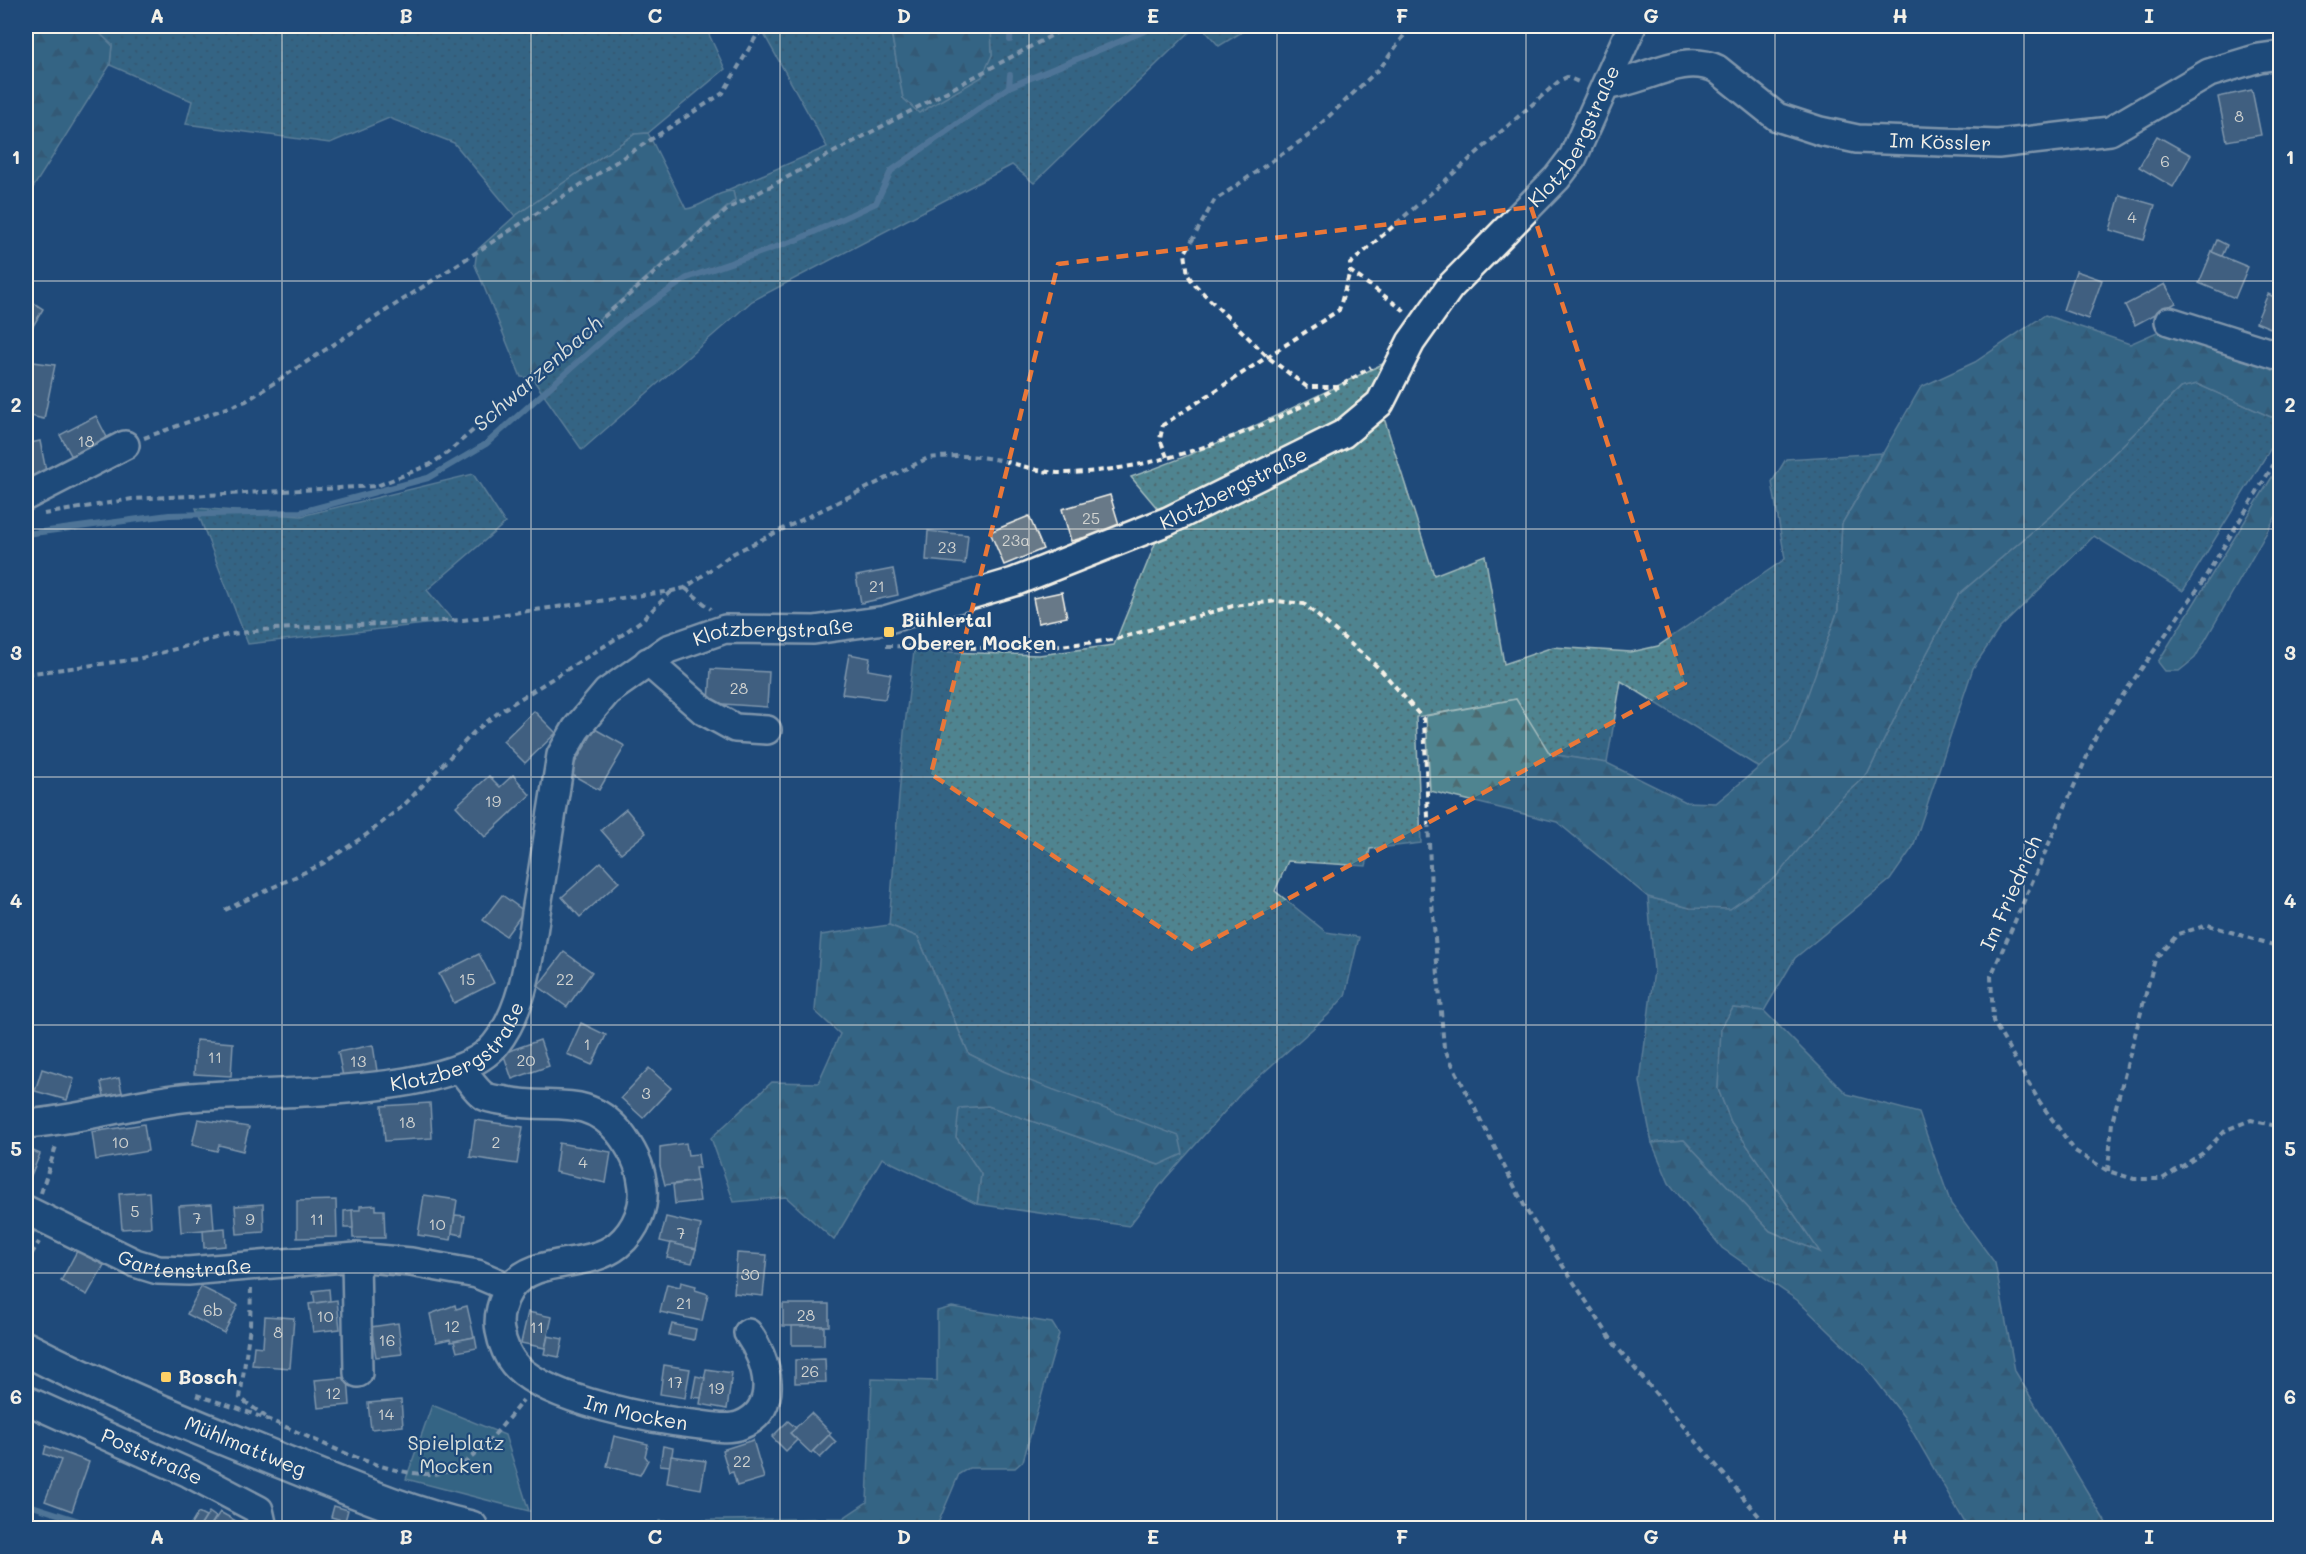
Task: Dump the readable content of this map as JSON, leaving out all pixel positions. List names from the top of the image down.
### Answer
{
  "streets": {
    "main road": ["Mühlmattweg"],
    "street": [
      "Klotzbergstraße",
      "Im Kössler",
      "Gartenstraße",
      "Im Mocken",
      "Poststraße"
    ],
    "path": ["Im Friedrich"]
  },
  "crossings": [
    ["Klotzbergstraße", "Im Kössler"],
    ["Gartenstraße", "Im Mocken"]
  ],
  "water": ["Schwarzenbach"],
  "parks": ["Spielplatz Mocken"],
  "places": {
    "transit": ["Bühlertal Oberer Mocken", "Bosch"]
  },
  "house_numbers": [
    "8",
    "6",
    "4",
    "18",
    "25",
    "23a",
    "23",
    "21",
    "28",
    "19",
    "15",
    "22",
    "1",
    "11",
    "20",
    "13",
    "3",
    "18",
    "10",
    "2",
    "4",
    "5",
    "7",
    "9",
    "11",
    "10",
    "7",
    "30",
    "21",
    "6b",
    "28",
    "10",
    "12",
    "11",
    "8",
    "16",
    "26",
    "17",
    "19",
    "12",
    "14",
    "22"
  ],
  "grid": {
    "columns": [
      "A",
      "B",
      "C",
      "D",
      "E",
      "F",
      "G",
      "H",
      "I"
    ],
    "rows": [
      "1",
      "2",
      "3",
      "4",
      "5",
      "6"
    ]
  }
}
